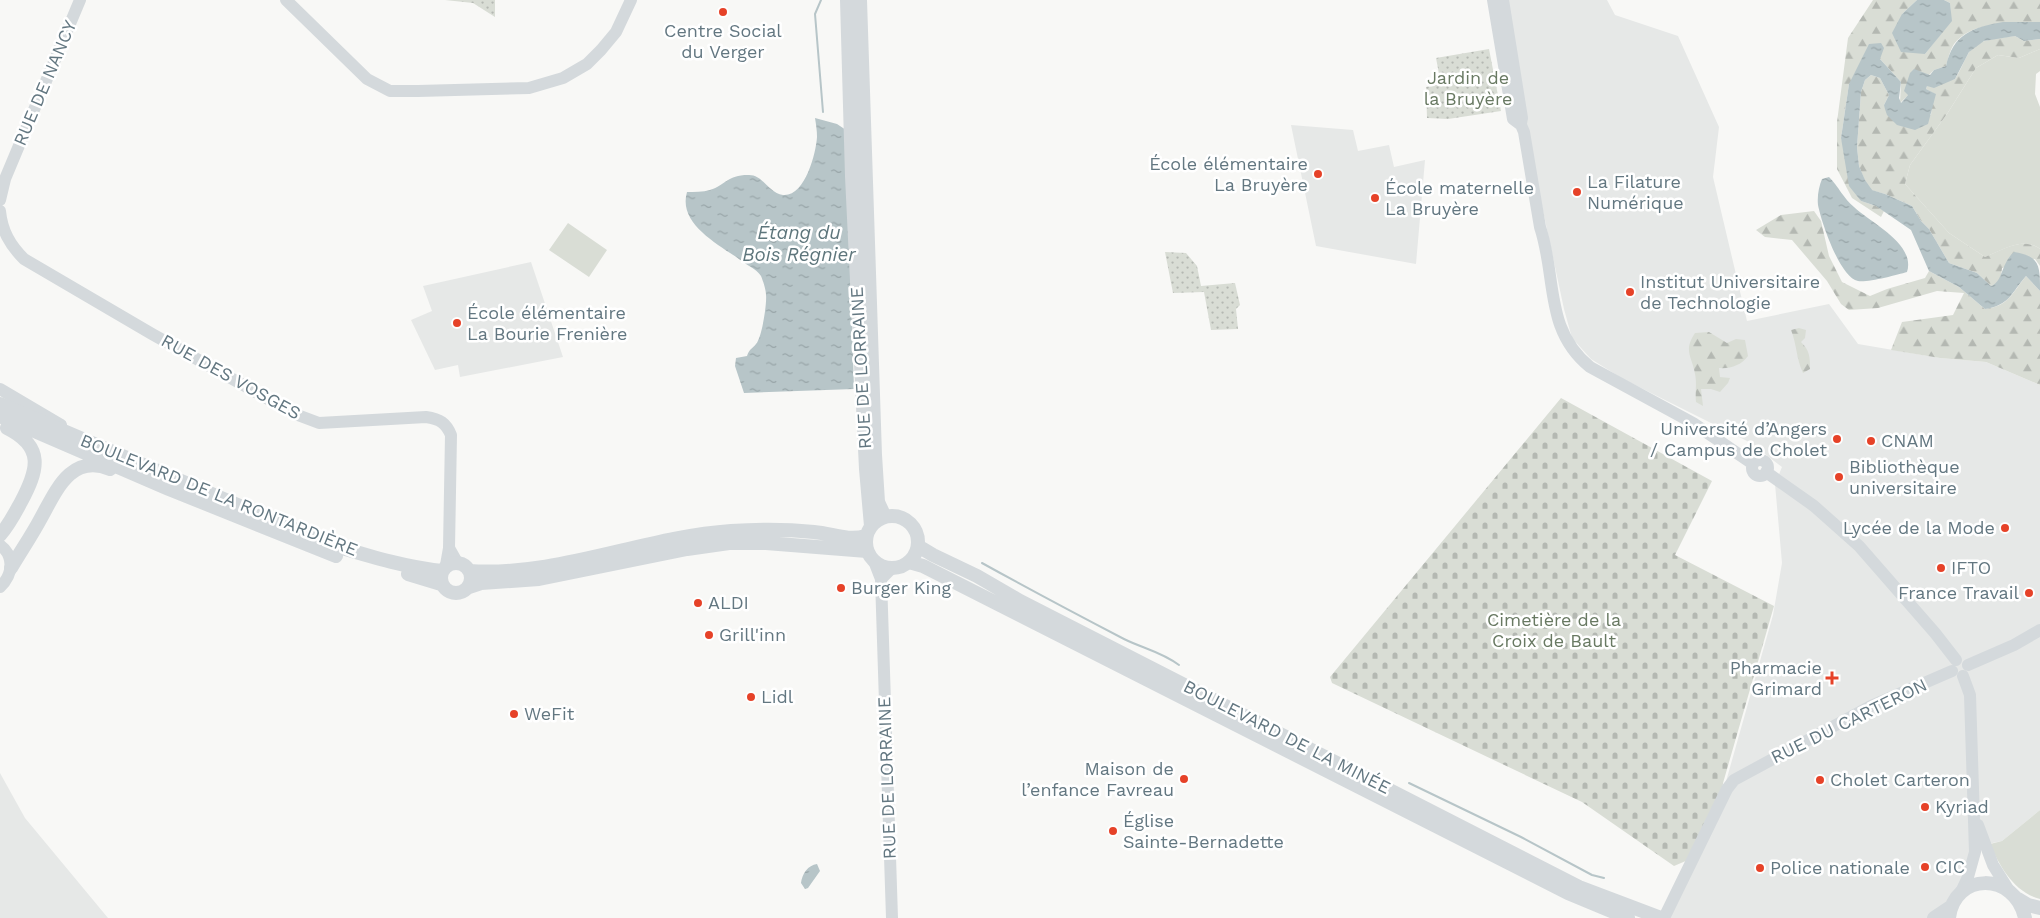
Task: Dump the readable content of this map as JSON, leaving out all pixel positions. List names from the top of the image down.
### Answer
{
  "streets": {
    "main road": ["RUE DE LORRAINE", "BOULEVARD DE LA RONTARDIÈRE", "BOULEVARD DE LA MINÉE"],
    "street": ["RUE DE NANCY", "RUE DES VOSGES", "RUE DU CARTERON"]
  },
  "crossings": [
    ["RUE DE LORRAINE", "BOULEVARD DE LA RONTARDIÈRE"],
    ["RUE DE LORRAINE", "BOULEVARD DE LA MINÉE"],
    ["RUE DES VOSGES", "BOULEVARD DE LA RONTARDIÈRE"],
    ["BOULEVARD DE LA RONTARDIÈRE", "BOULEVARD DE LA MINÉE"],
    ["RUE DU CARTERON", "BOULEVARD DE LA MINÉE"]
  ],
  "water": ["Étang du Bois Régnier"],
  "parks": ["Jardin de la Bruyère", "Cimetière de la Croix de Bault"],
  "places": {
    "other": [
      "Centre Social du Verger",
      "École élémentaire La Bruyère",
      "La Filature Numérique",
      "École maternelle La Bruyère",
      "Institut Universitaire de Technologie",
      "École élémentaire La Bourie Frenière",
      "Université d’Angers / Campus de Cholet",
      "CNAM",
      "Bibliothèque universitaire",
      "Lycée de la Mode",
      "IFTO",
      "Burger King",
      "France Travail",
      "ALDI",
      "Grill'inn",
      "Lidl",
      "WeFit",
      "Maison de l’enfance Favreau",
      "Cholet Carteron",
      "Kyriad",
      "Église Sainte-Bernadette",
      "CIC",
      "Police nationale"
    ],
    "health": ["Pharmacie Grimard"]
  }
}
